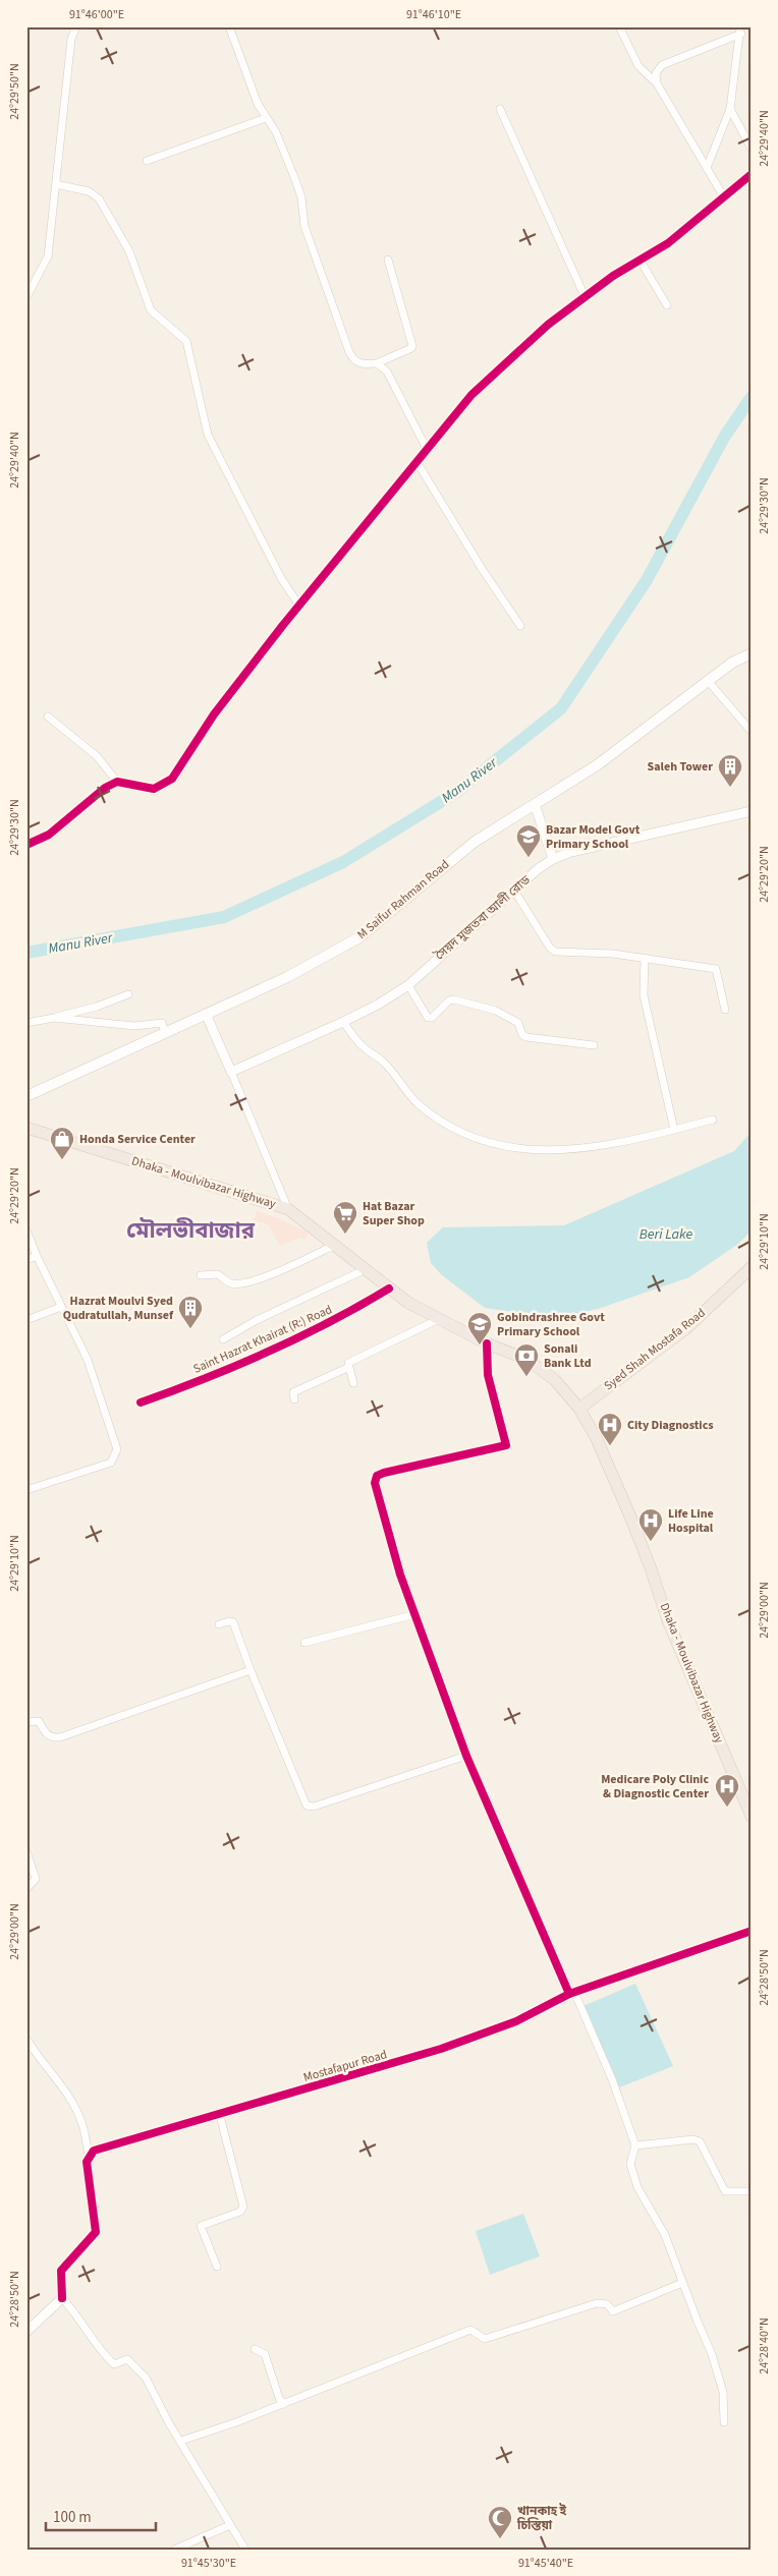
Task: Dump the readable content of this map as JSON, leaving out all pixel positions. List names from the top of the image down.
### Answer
{
  "streets": {
    "highway": ["Dhaka - Moulvibazar Highway", "Syed Shah Mostafa Road"],
    "main road": ["M Saifur Rahman Road"],
    "street": ["সৈয়দ মুজতবা আলী রোড", "Saint Hazrat Khairat (R:) Road", "Mostafapur Road"]
  },
  "crossings": [
    ["Dhaka - Moulvibazar Highway", "Saint Hazrat Khairat (R:) Road"],
    ["Dhaka - Moulvibazar Highway", "Syed Shah Mostafa Road"]
  ],
  "districts": ["মৌলভীবাজার"],
  "water": ["Manu River", "Beri Lake"],
  "places": {
    "building": ["Saleh Tower", "Hazrat Moulvi Syed Qudratullah, Munsef"],
    "school or university": ["Bazar Model Govt Primary School", "Gobindrashree Govt Primary School"],
    "shop": ["Honda Service Center"],
    "supermarket": ["Hat Bazar Super Shop"],
    "bank": ["Sonali Bank Ltd"],
    "hospital": ["City Diagnostics", "Life Line Hospital", "Medicare Poly Clinic & Diagnostic Center"],
    "mosque": ["খানকাহ ই চিস্তিয়া"]
  },
  "scale_bar": "100 m",
  "coordinates": [
    "91°46'00\"E",
    "91°46'10\"E",
    "24°29'50\"N",
    "24°29'40\"N",
    "24°29'30\"N",
    "24°29'20\"N",
    "24°29'10\"N",
    "24°29'00\"N",
    "24°28'50\"N",
    "24°28'40\"N",
    "91°45'30\"E",
    "91°45'40\"E"
  ]
}
